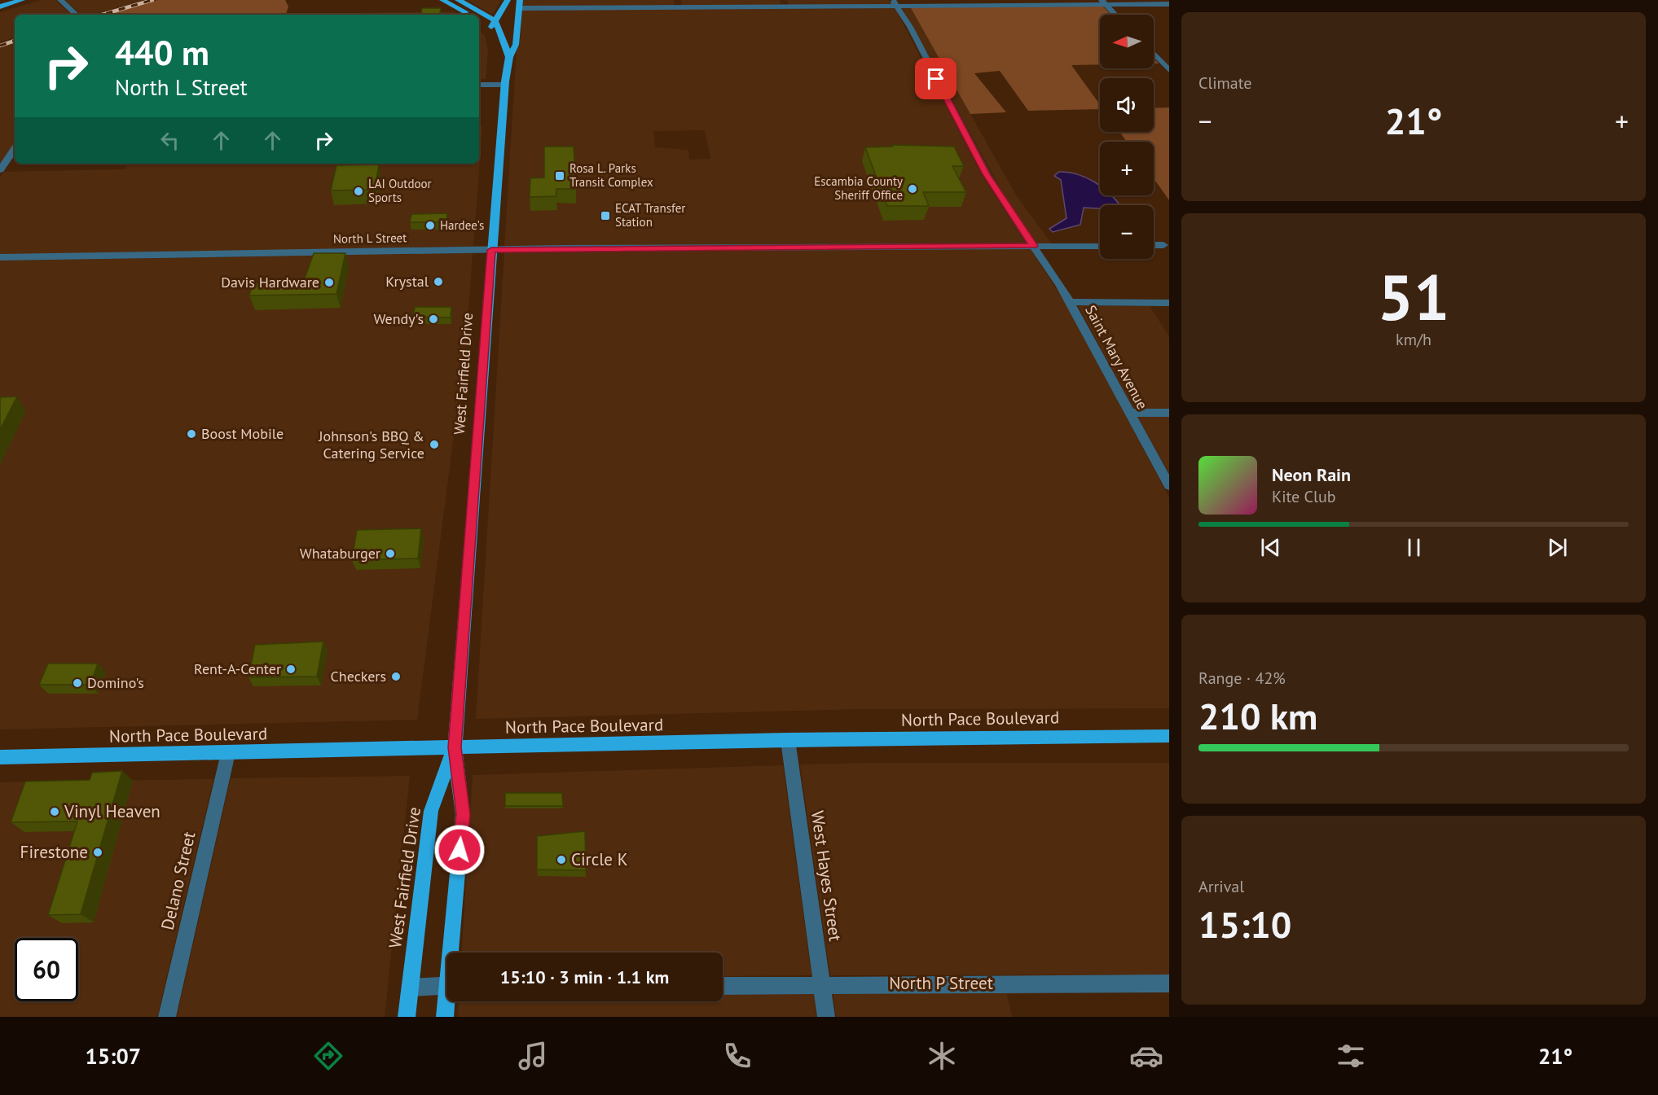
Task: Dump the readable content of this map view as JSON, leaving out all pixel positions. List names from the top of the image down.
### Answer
{
  "streets": {
    "main road": ["West Fairfield Drive", "North Pace Boulevard"],
    "street": [
      "North L Street",
      "Saint Mary Avenue",
      "West Hayes Street",
      "Delano Street",
      "North P Street"
    ]
  },
  "crossings": [
    ["North L Street", "Saint Mary Avenue"],
    ["North L Street", "West Fairfield Drive"],
    ["West Fairfield Drive", "North Pace Boulevard"],
    ["North Pace Boulevard", "West Hayes Street"],
    ["North Pace Boulevard", "Delano Street"],
    ["West Hayes Street", "North P Street"]
  ],
  "places": {
    "transit": ["Rosa L. Parks Transit Complex", "ECAT Transfer Station"],
    "other": [
      "Escambia County Sheriff Office",
      "LAI Outdoor Sports",
      "Hardee's",
      "Krystal",
      "Davis Hardware",
      "Wendy's",
      "Boost Mobile",
      "Johnson's BBQ & Catering Service",
      "Whataburger",
      "Rent-A-Center",
      "Checkers",
      "Domino's",
      "Vinyl Heaven",
      "Firestone",
      "Circle K"
    ]
  },
  "north": "left",
  "page": {
    "tile": [
      "Climate",
      ["51", "km/h"],
      ["Range · 42%", "210 km"],
      ["Arrival", "15:10"]
    ],
    "map_buttons": ["+", "−"],
    "turn": ["440 m", "North L Street"],
    "heat": ["−", "21°", "+"],
    "song": ["Neon Rain", "Kite Club"],
    "limit": "60",
    "trip": "15:10 · 3 min · 1.1 km",
    "tabs": ["15:07", "21°"]
  }
}
